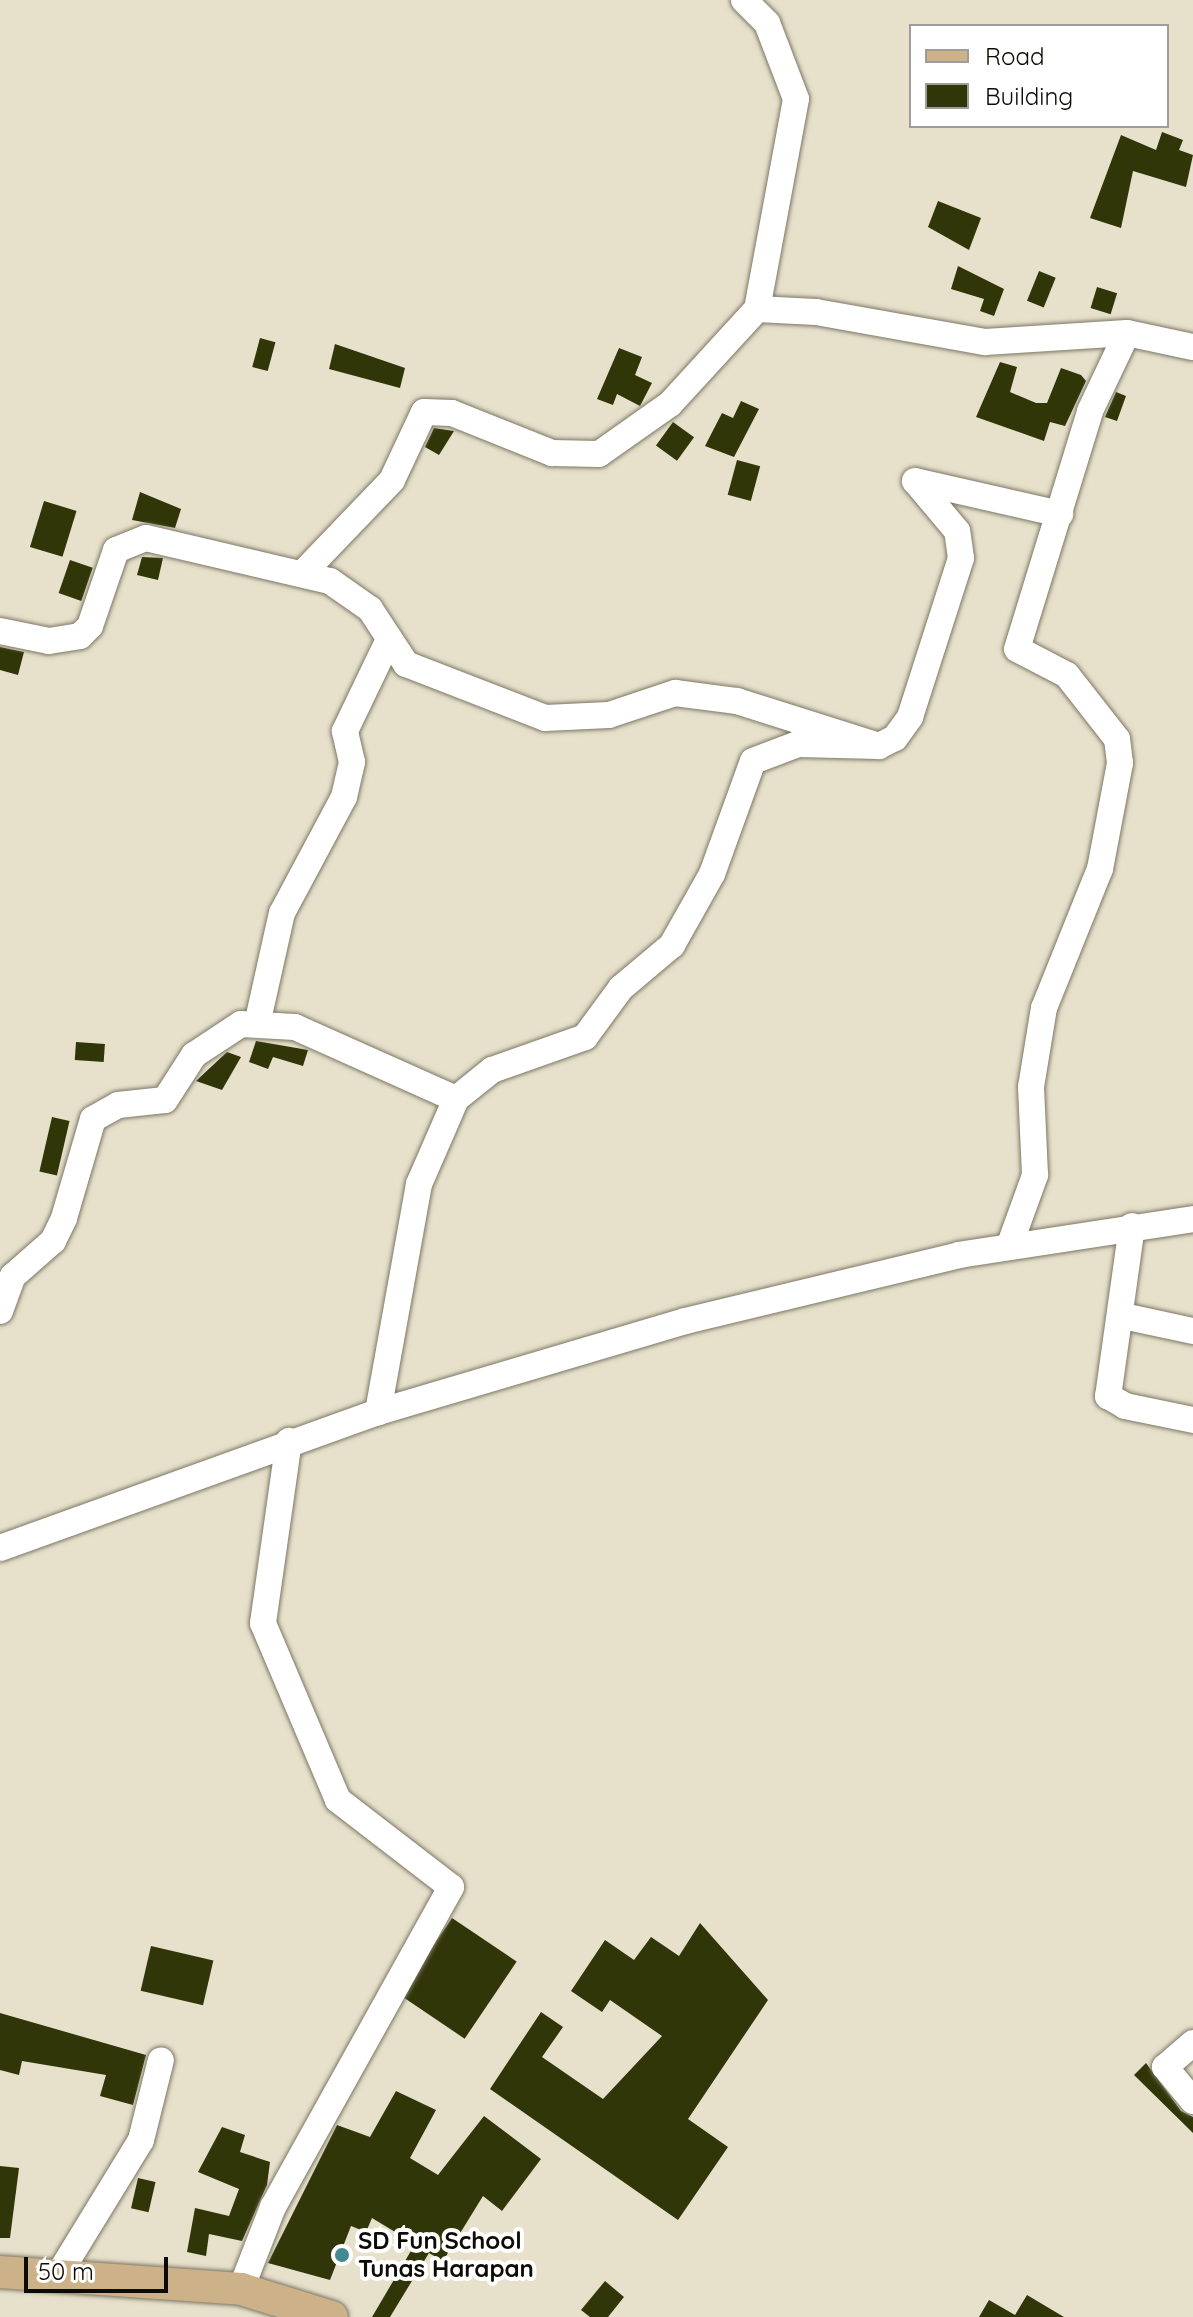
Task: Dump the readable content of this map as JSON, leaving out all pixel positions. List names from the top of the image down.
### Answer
{
  "places": ["SD Fun School Tunas Harapan"],
  "legend": ["Road", "Building"],
  "scale_bar": "50 m"
}
